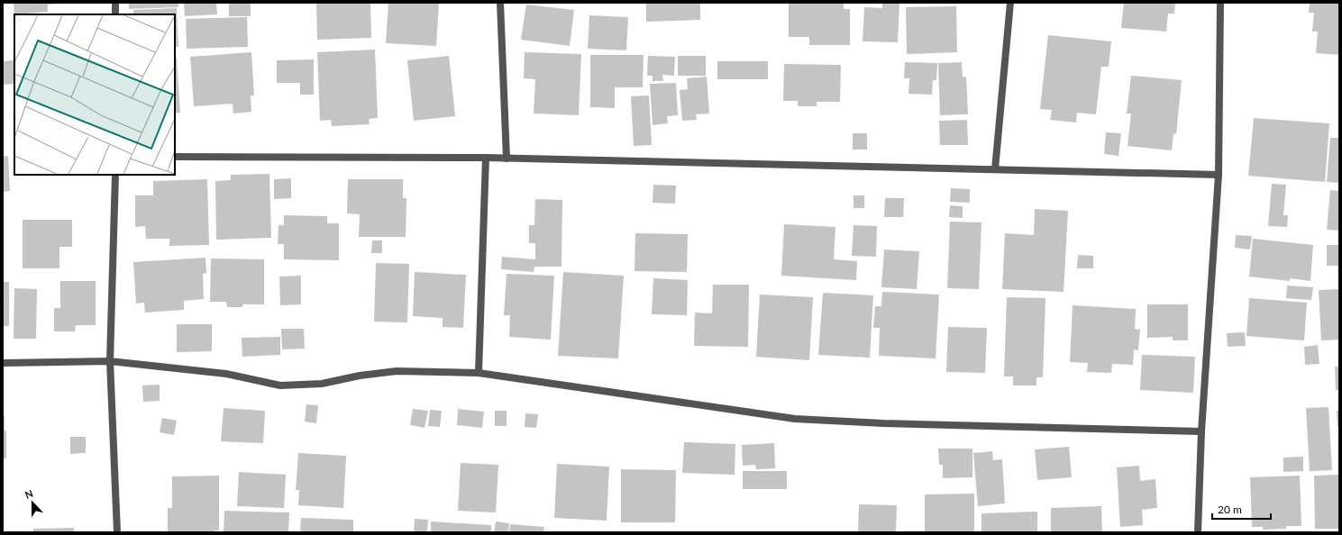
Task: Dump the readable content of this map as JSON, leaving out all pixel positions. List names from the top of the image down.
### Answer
{
  "scale_bar": "20 m",
  "north": "top"
}
